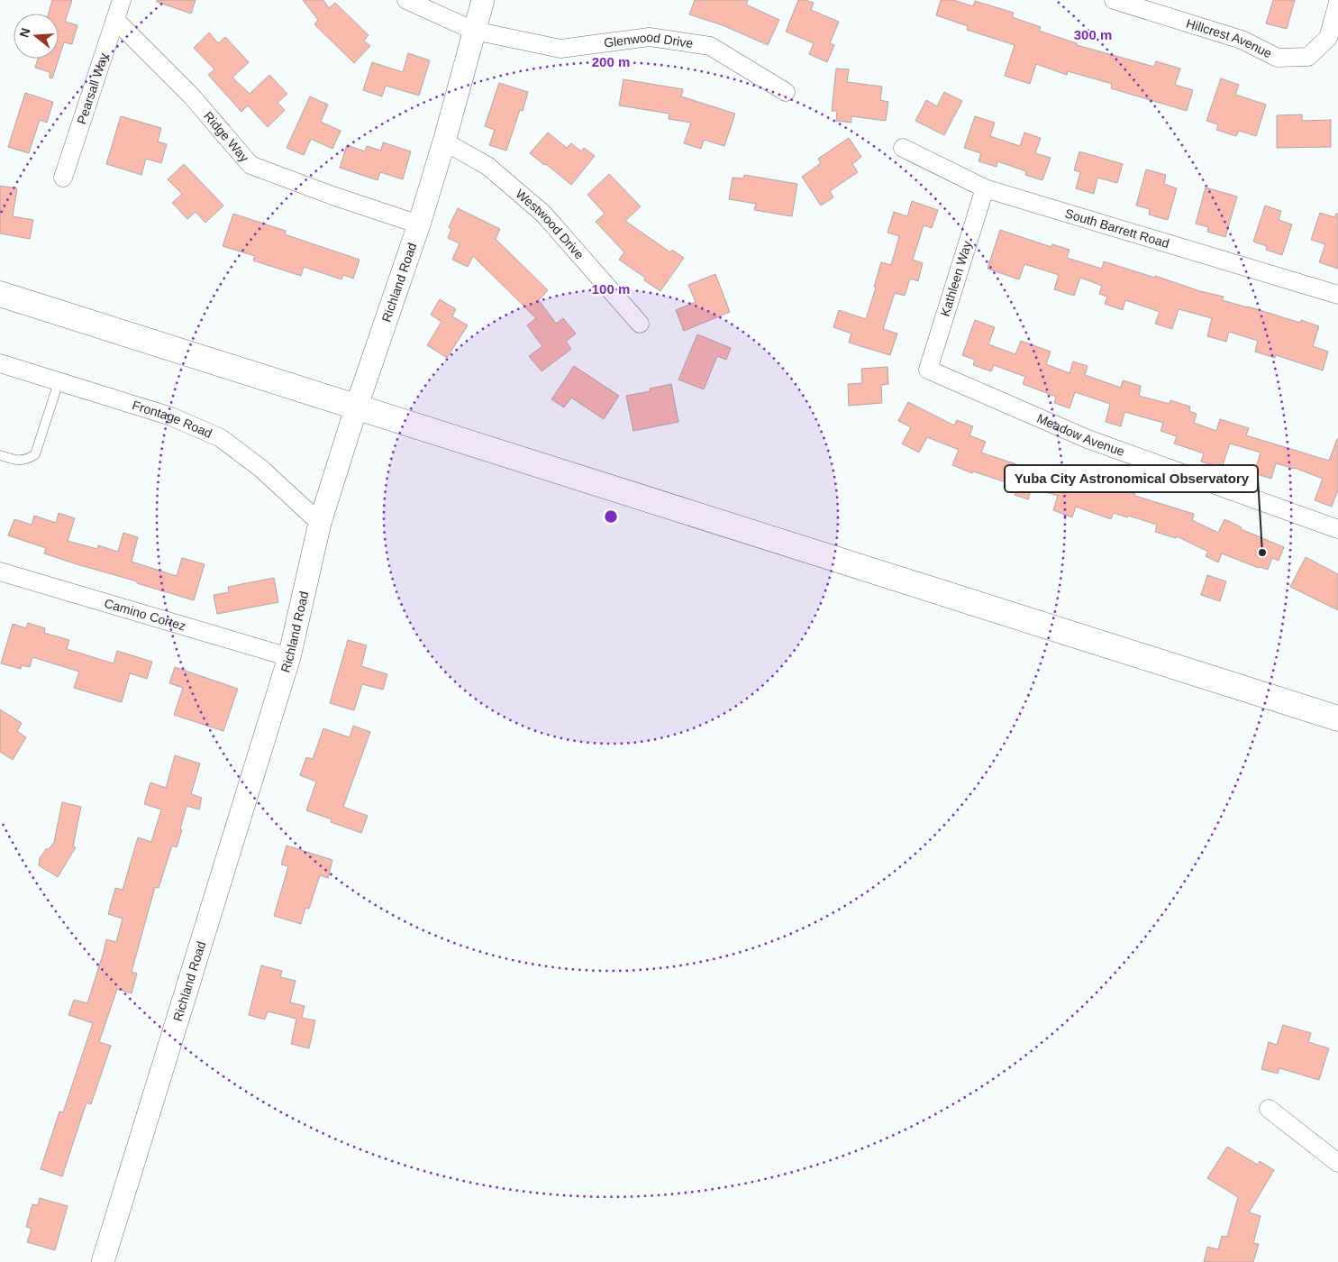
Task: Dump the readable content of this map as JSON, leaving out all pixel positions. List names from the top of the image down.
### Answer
{
  "streets": {
    "street": [
      "Hillcrest Avenue",
      "Glenwood Drive",
      "Pearsall Way",
      "Ridge Way",
      "Westwood Drive",
      "South Barrett Road",
      "Kathleen Way",
      "Richland Road",
      "Frontage Road",
      "Meadow Avenue",
      "Camino Cortez"
    ]
  },
  "crossings": [
    ["Glenwood Drive", "Richland Road"],
    ["Pearsall Way", "Ridge Way"],
    ["Ridge Way", "Richland Road"],
    ["Westwood Drive", "Richland Road"],
    ["South Barrett Road", "Kathleen Way"],
    ["Kathleen Way", "Meadow Avenue"],
    ["Richland Road", "Frontage Road"],
    ["Richland Road", "Camino Cortez"]
  ],
  "places": ["Yuba City Astronomical Observatory"],
  "north": "left",
  "rings": ["300 m", "200 m", "100 m"]
}
